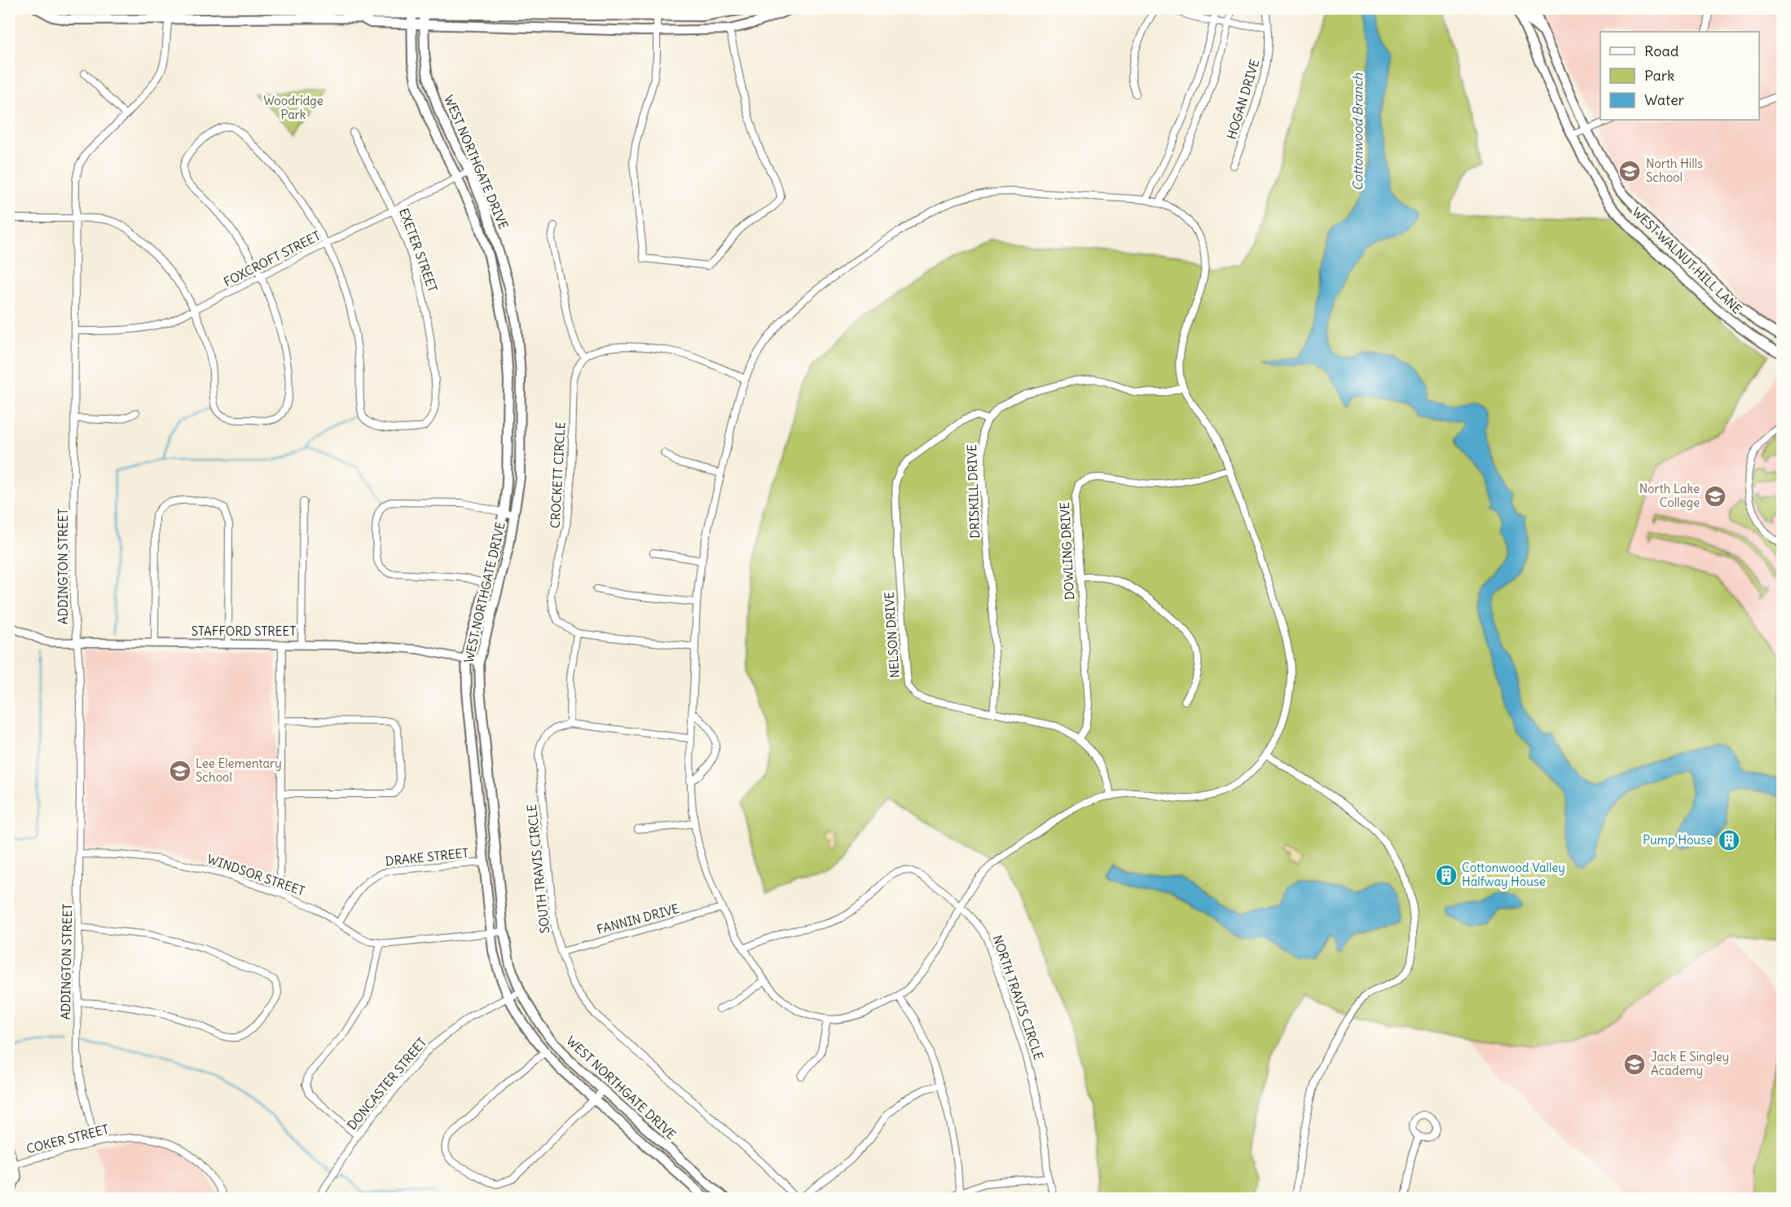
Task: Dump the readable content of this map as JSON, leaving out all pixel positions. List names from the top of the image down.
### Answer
{
  "streets": {
    "main road": ["WEST NORTHGATE DRIVE", "WEST WALNUT HILL LANE"],
    "street": [
      "HOGAN DRIVE",
      "EXETER STREET",
      "FOXCROFT STREET",
      "CROCKETT CIRCLE",
      "DRISKILL DRIVE",
      "DOWLING DRIVE",
      "ADDINGTON STREET",
      "STAFFORD STREET",
      "NELSON DRIVE",
      "DRAKE STREET",
      "SOUTH TRAVIS CIRCLE",
      "WINDSOR STREET",
      "FANNIN DRIVE",
      "NORTH TRAVIS CIRCLE",
      "DONCASTER STREET",
      "COKER STREET"
    ]
  },
  "crossings": [
    ["WEST NORTHGATE DRIVE", "FOXCROFT STREET"],
    ["WEST NORTHGATE DRIVE", "STAFFORD STREET"],
    ["WEST NORTHGATE DRIVE", "DRAKE STREET"],
    ["WEST NORTHGATE DRIVE", "WINDSOR STREET"],
    ["WEST NORTHGATE DRIVE", "DONCASTER STREET"],
    ["EXETER STREET", "FOXCROFT STREET"],
    ["FOXCROFT STREET", "ADDINGTON STREET"],
    ["DRISKILL DRIVE", "NELSON DRIVE"],
    ["DOWLING DRIVE", "NELSON DRIVE"],
    ["ADDINGTON STREET", "STAFFORD STREET"],
    ["ADDINGTON STREET", "WINDSOR STREET"],
    ["ADDINGTON STREET", "COKER STREET"],
    ["DRAKE STREET", "WINDSOR STREET"],
    ["SOUTH TRAVIS CIRCLE", "FANNIN DRIVE"]
  ],
  "water": ["Cottonwood Branch"],
  "parks": ["Woodridge Park"],
  "places": {
    "school or university": [
      "North Hills School",
      "North Lake College",
      "Lee Elementary School",
      "Jack E Singley Academy"
    ],
    "building": ["Pump House", "Cottonwood Valley Halfway House"]
  },
  "legend": ["Road", "Park", "Water"]
}
